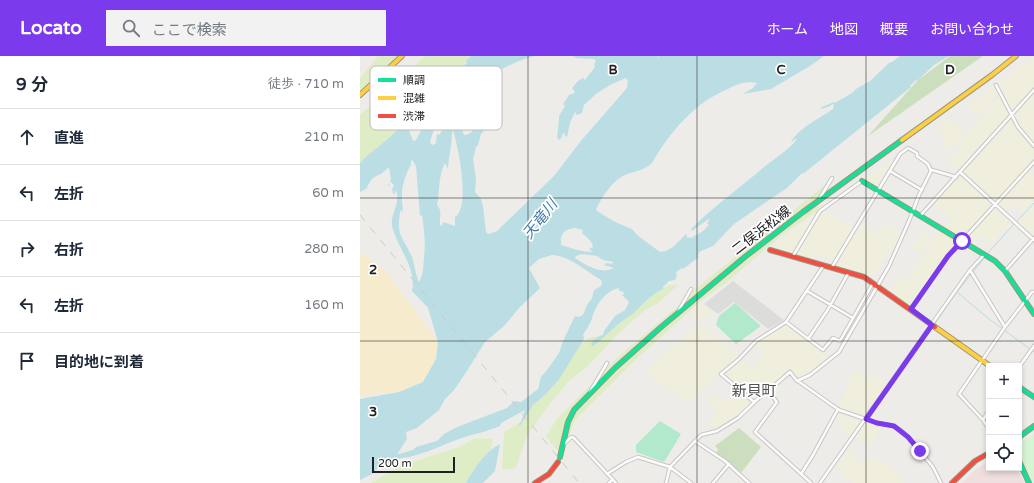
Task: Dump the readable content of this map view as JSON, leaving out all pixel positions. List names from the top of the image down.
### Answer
{
  "streets": {
    "main road": ["二俣浜松線"]
  },
  "districts": ["新貝町"],
  "water": ["天竜川"],
  "legend": ["順調", "混雑", "渋滞"],
  "scale_bar": "200 m",
  "page": {
    "header": "Locato",
    "search": "ここで検索",
    "nav": [
      "ホーム",
      "地図",
      "概要",
      "お問い合わせ"
    ],
    "heading": ["9 分", "徒歩 · 710 m"],
    "list": [
      ["直進", "210 m"],
      ["左折", "60 m"],
      ["右折", "280 m"],
      ["左折", "160 m"],
      "目的地に到着"
    ],
    "map_buttons": ["+", "−"],
    "scale": "200 m"
  },
  "grid": {
    "columns": ["B", "C", "D"],
    "rows": ["2", "3"]
  }
}
